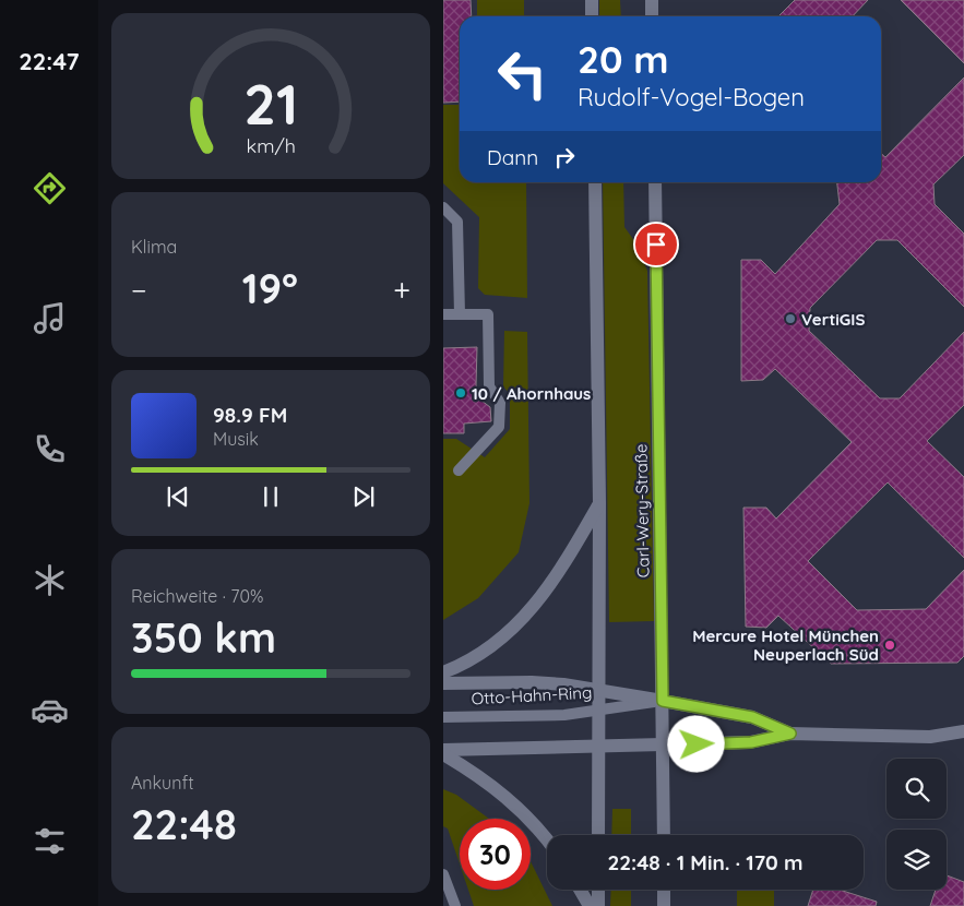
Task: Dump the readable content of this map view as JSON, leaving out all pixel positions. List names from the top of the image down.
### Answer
{
  "streets": {
    "main road": ["Carl-Wery-Straße", "Otto-Hahn-Ring"]
  },
  "crossings": [
    ["Carl-Wery-Straße", "Otto-Hahn-Ring"]
  ],
  "places": ["VertiGIS", "10 / Ahornhaus", "Mercure Hotel München Neuperlach Süd"],
  "page": {
    "tabs": "22:47",
    "turn": ["20 m", "Rudolf-Vogel-Bogen"],
    "then": "Dann",
    "tile": [
      "Klima",
      ["Reichweite · 70%", "350 km"],
      ["Ankunft", "22:48"]
    ],
    "heat": ["−", "19°", "+"],
    "song": ["98.9 FM", "Musik"],
    "limit": "30",
    "trip": "22:48 · 1 Min. · 170 m",
    "gauge": ["21", "km/h"]
  }
}
